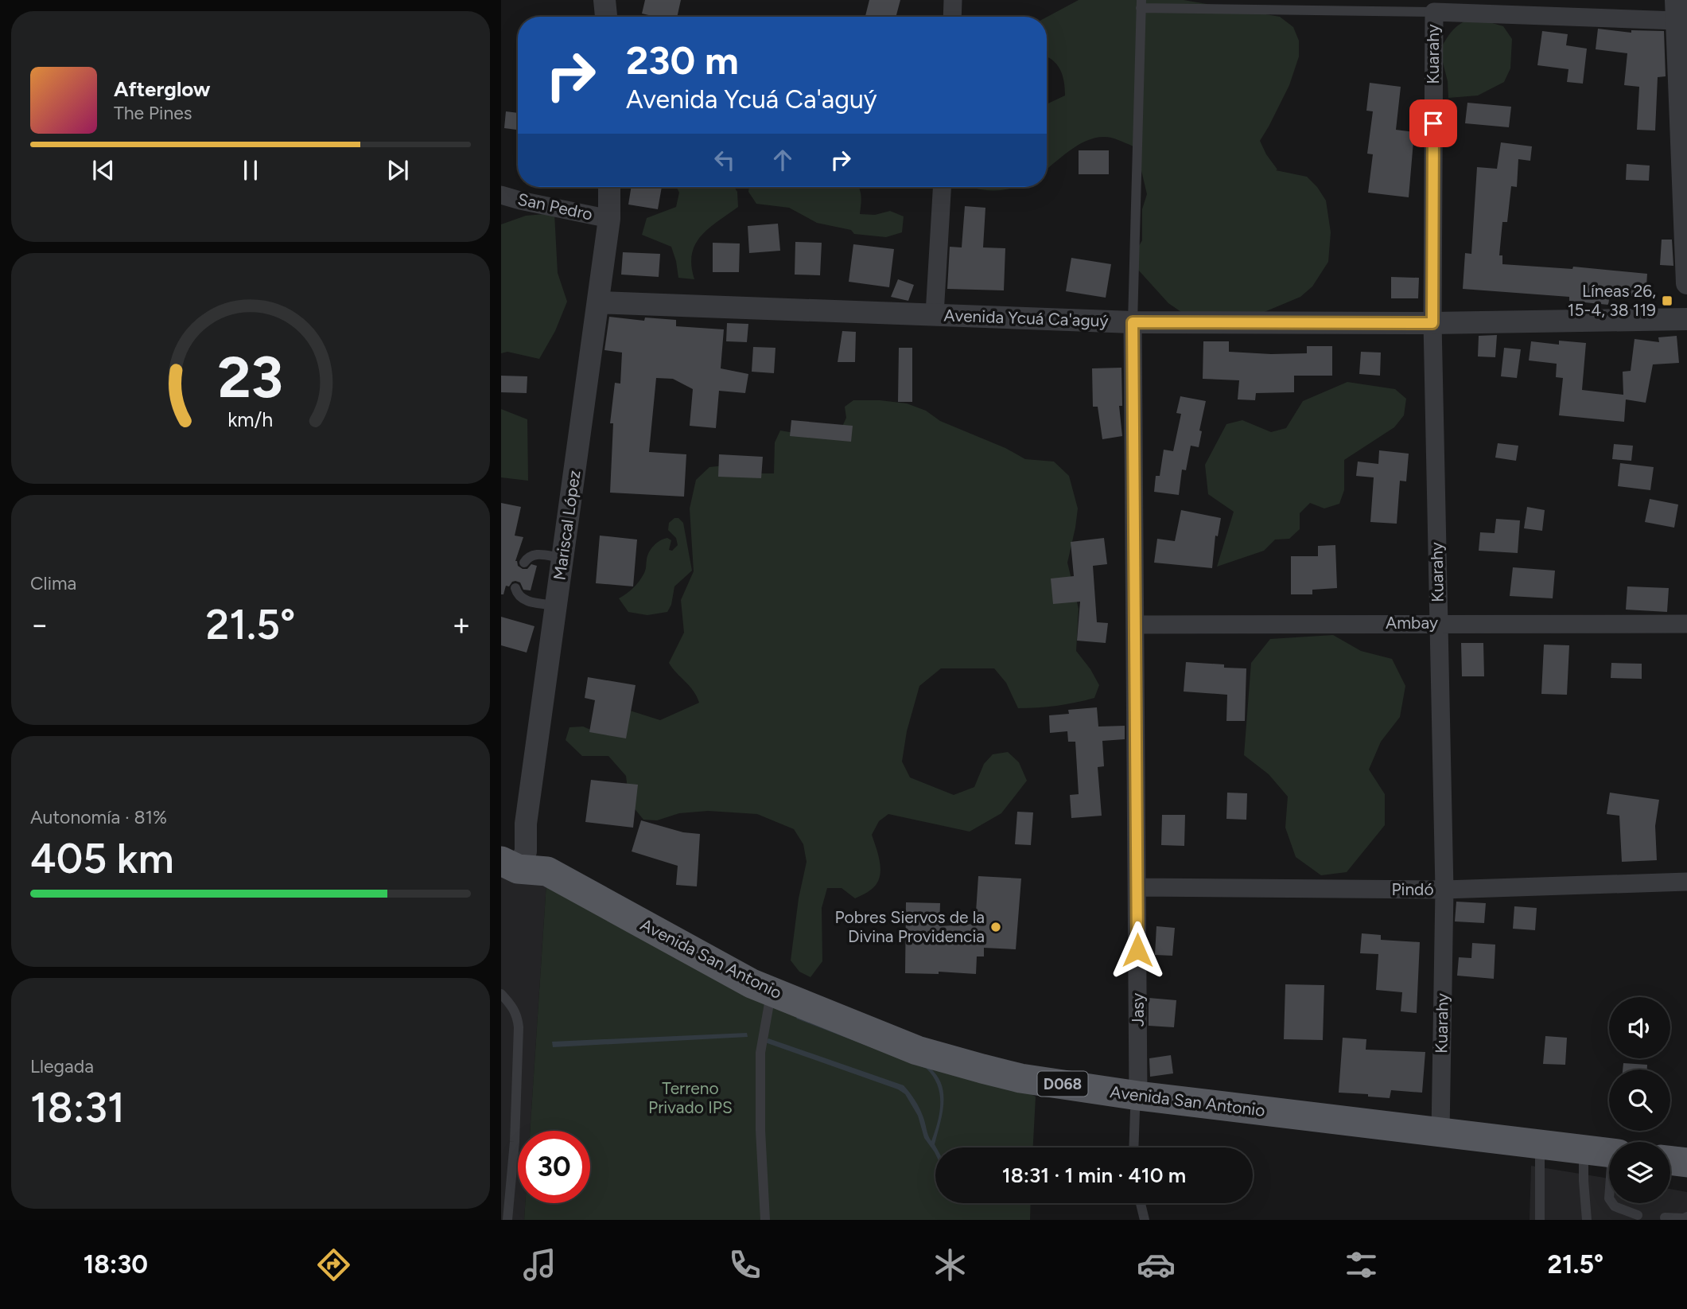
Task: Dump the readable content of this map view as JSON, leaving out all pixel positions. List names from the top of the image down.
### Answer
{
  "streets": {
    "main road": ["Avenida San Antonio", "D068"],
    "street": [
      "Kuarahy",
      "San Pedro",
      "Avenida Ycuá Ca'aguý",
      "Mariscal López",
      "Ambay",
      "Pindó",
      "Jasy"
    ]
  },
  "crossings": [
    ["Kuarahy", "Avenida Ycuá Ca'aguý"],
    ["Kuarahy", "Ambay"],
    ["Kuarahy", "Pindó"],
    ["Kuarahy", "Avenida San Antonio"],
    ["San Pedro", "Mariscal López"],
    ["Avenida Ycuá Ca'aguý", "Mariscal López"],
    ["Avenida Ycuá Ca'aguý", "Jasy"],
    ["Mariscal López", "Avenida San Antonio"],
    ["Ambay", "Jasy"],
    ["Pindó", "Jasy"],
    ["Avenida San Antonio", "Jasy"]
  ],
  "parks": ["Terreno Privado IPS"],
  "places": {
    "transit": ["Líneas 26, 15-4, 38 119"],
    "other": ["Pobres Siervos de la Divina Providencia"]
  },
  "page": {
    "turn": ["230 m", "Avenida Ycuá Ca'aguý"],
    "song": ["Afterglow", "The Pines"],
    "tile": [
      "Clima",
      ["Autonomía · 81%", "405 km"],
      ["Llegada", "18:31"]
    ],
    "heat": ["−", "21.5°", "+"],
    "limit": "30",
    "trip": "18:31 · 1 min · 410 m",
    "tabs": ["18:30", "21.5°"],
    "gauge": ["23", "km/h"]
  }
}
